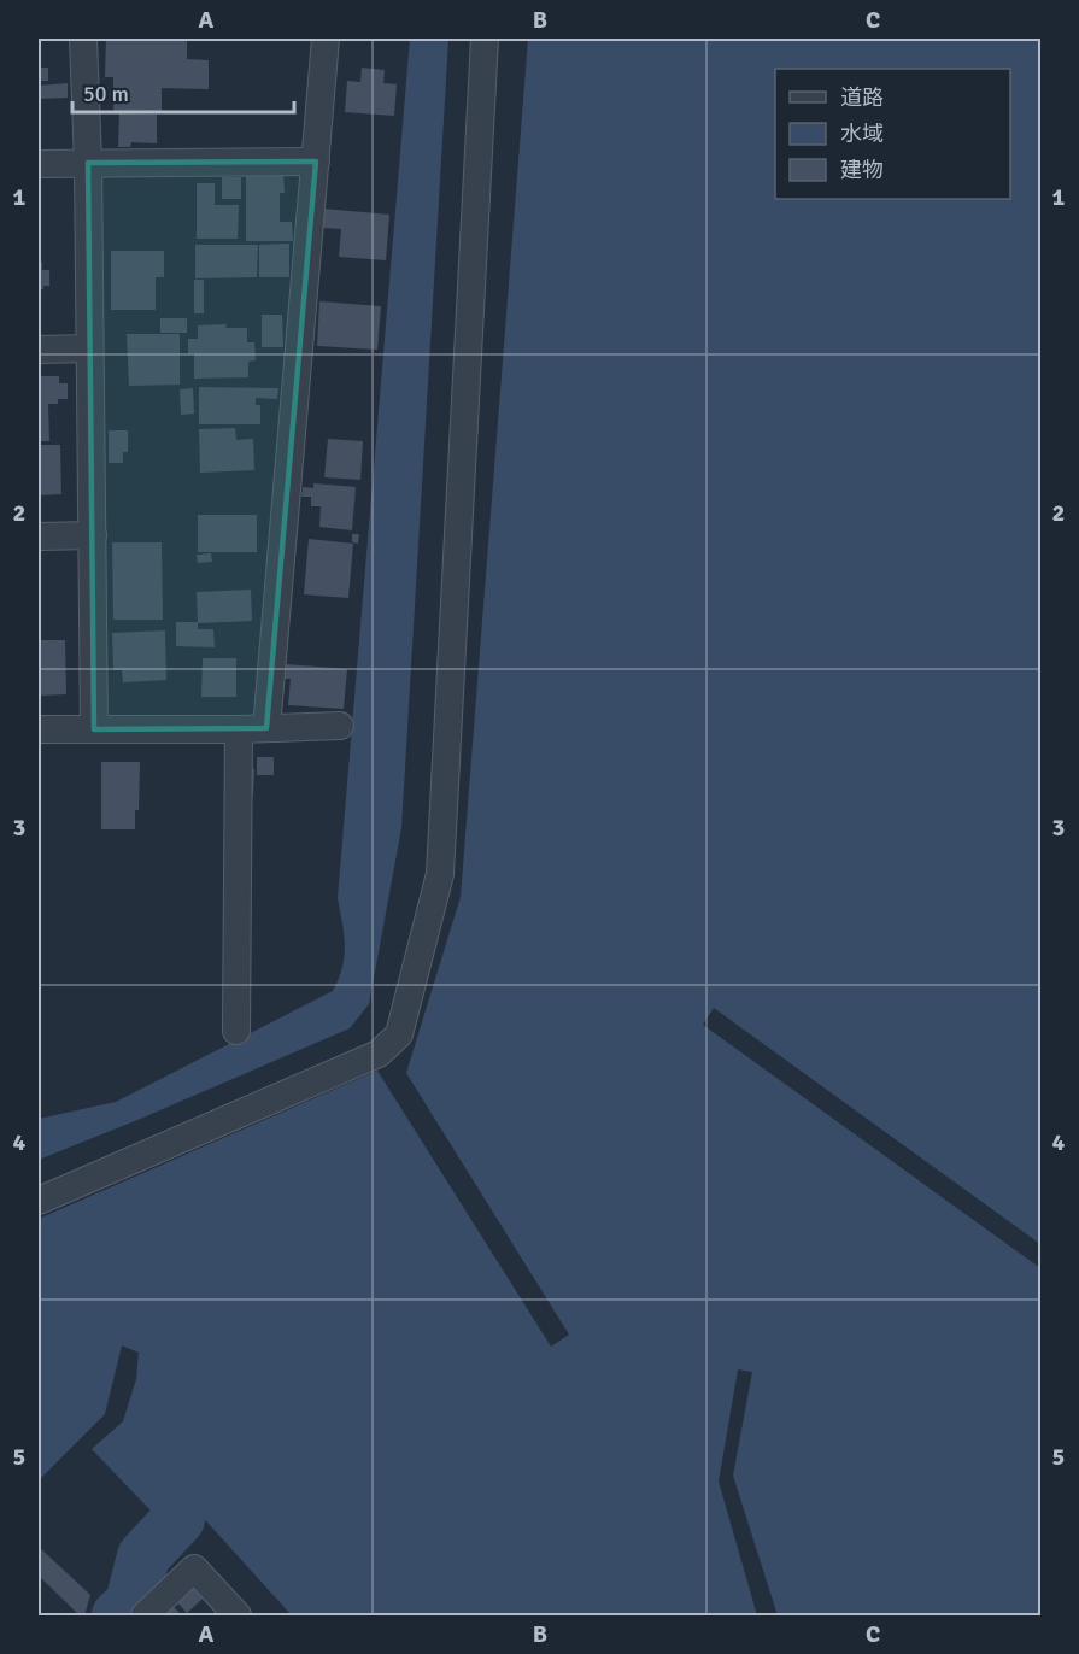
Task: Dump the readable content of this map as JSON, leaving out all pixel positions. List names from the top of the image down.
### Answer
{
  "legend": ["道路", "水域", "建物"],
  "scale_bar": "50 m",
  "grid": {
    "columns": ["A", "B", "C"],
    "rows": [
      "1",
      "2",
      "3",
      "4",
      "5"
    ]
  }
}
